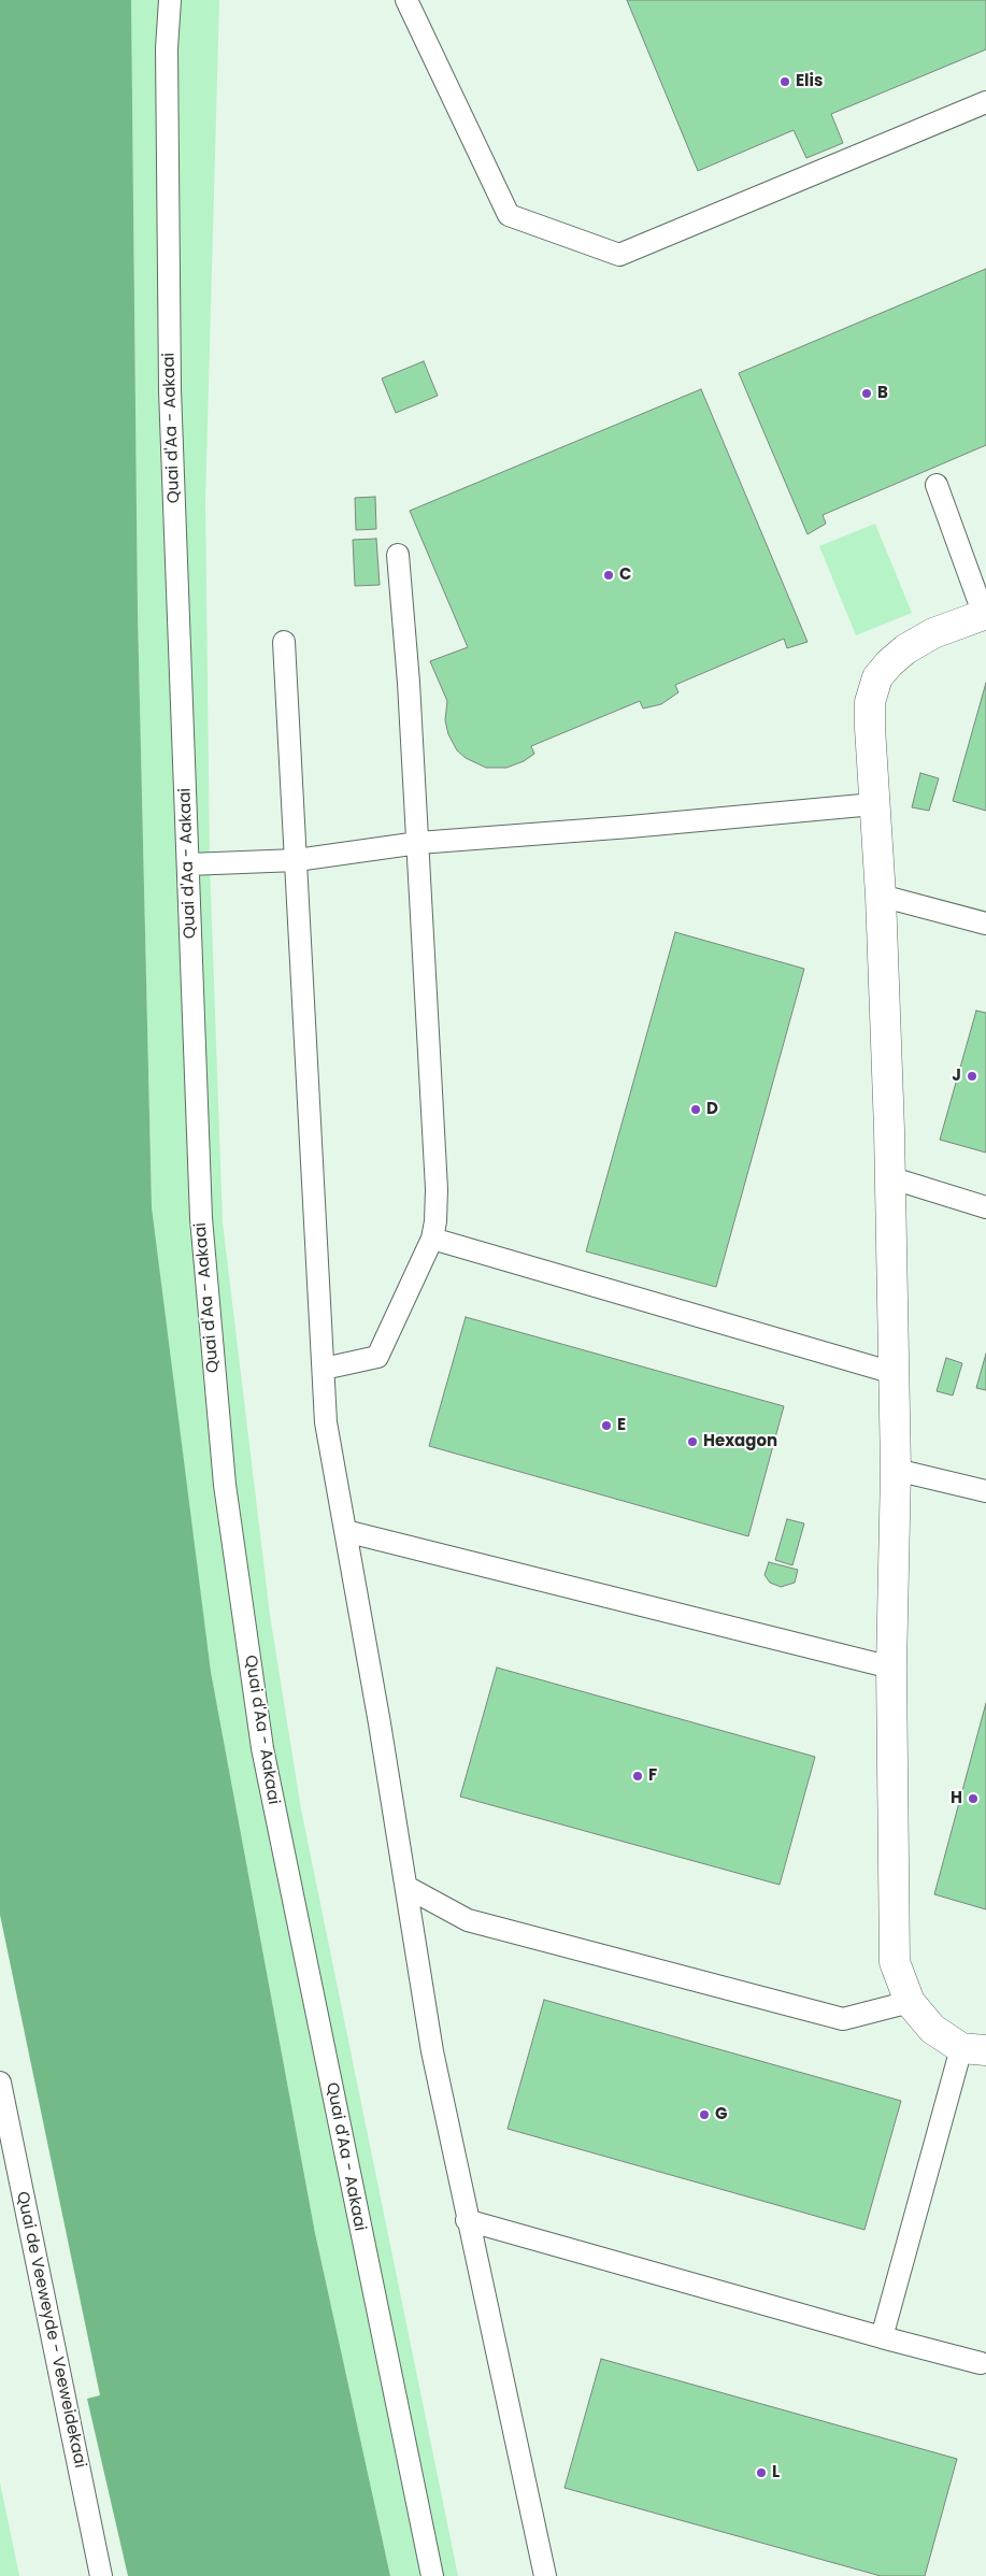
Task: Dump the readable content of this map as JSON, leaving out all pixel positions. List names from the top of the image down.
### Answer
{
  "streets": {
    "lane": ["Quai d'Aa - Aakaai", "Quai de Veeweyde - Veeweidekaai"]
  },
  "places": [
    "Elis",
    "B",
    "C",
    "J",
    "D",
    "E",
    "Hexagon",
    "F",
    "H",
    "G",
    "L"
  ]
}
